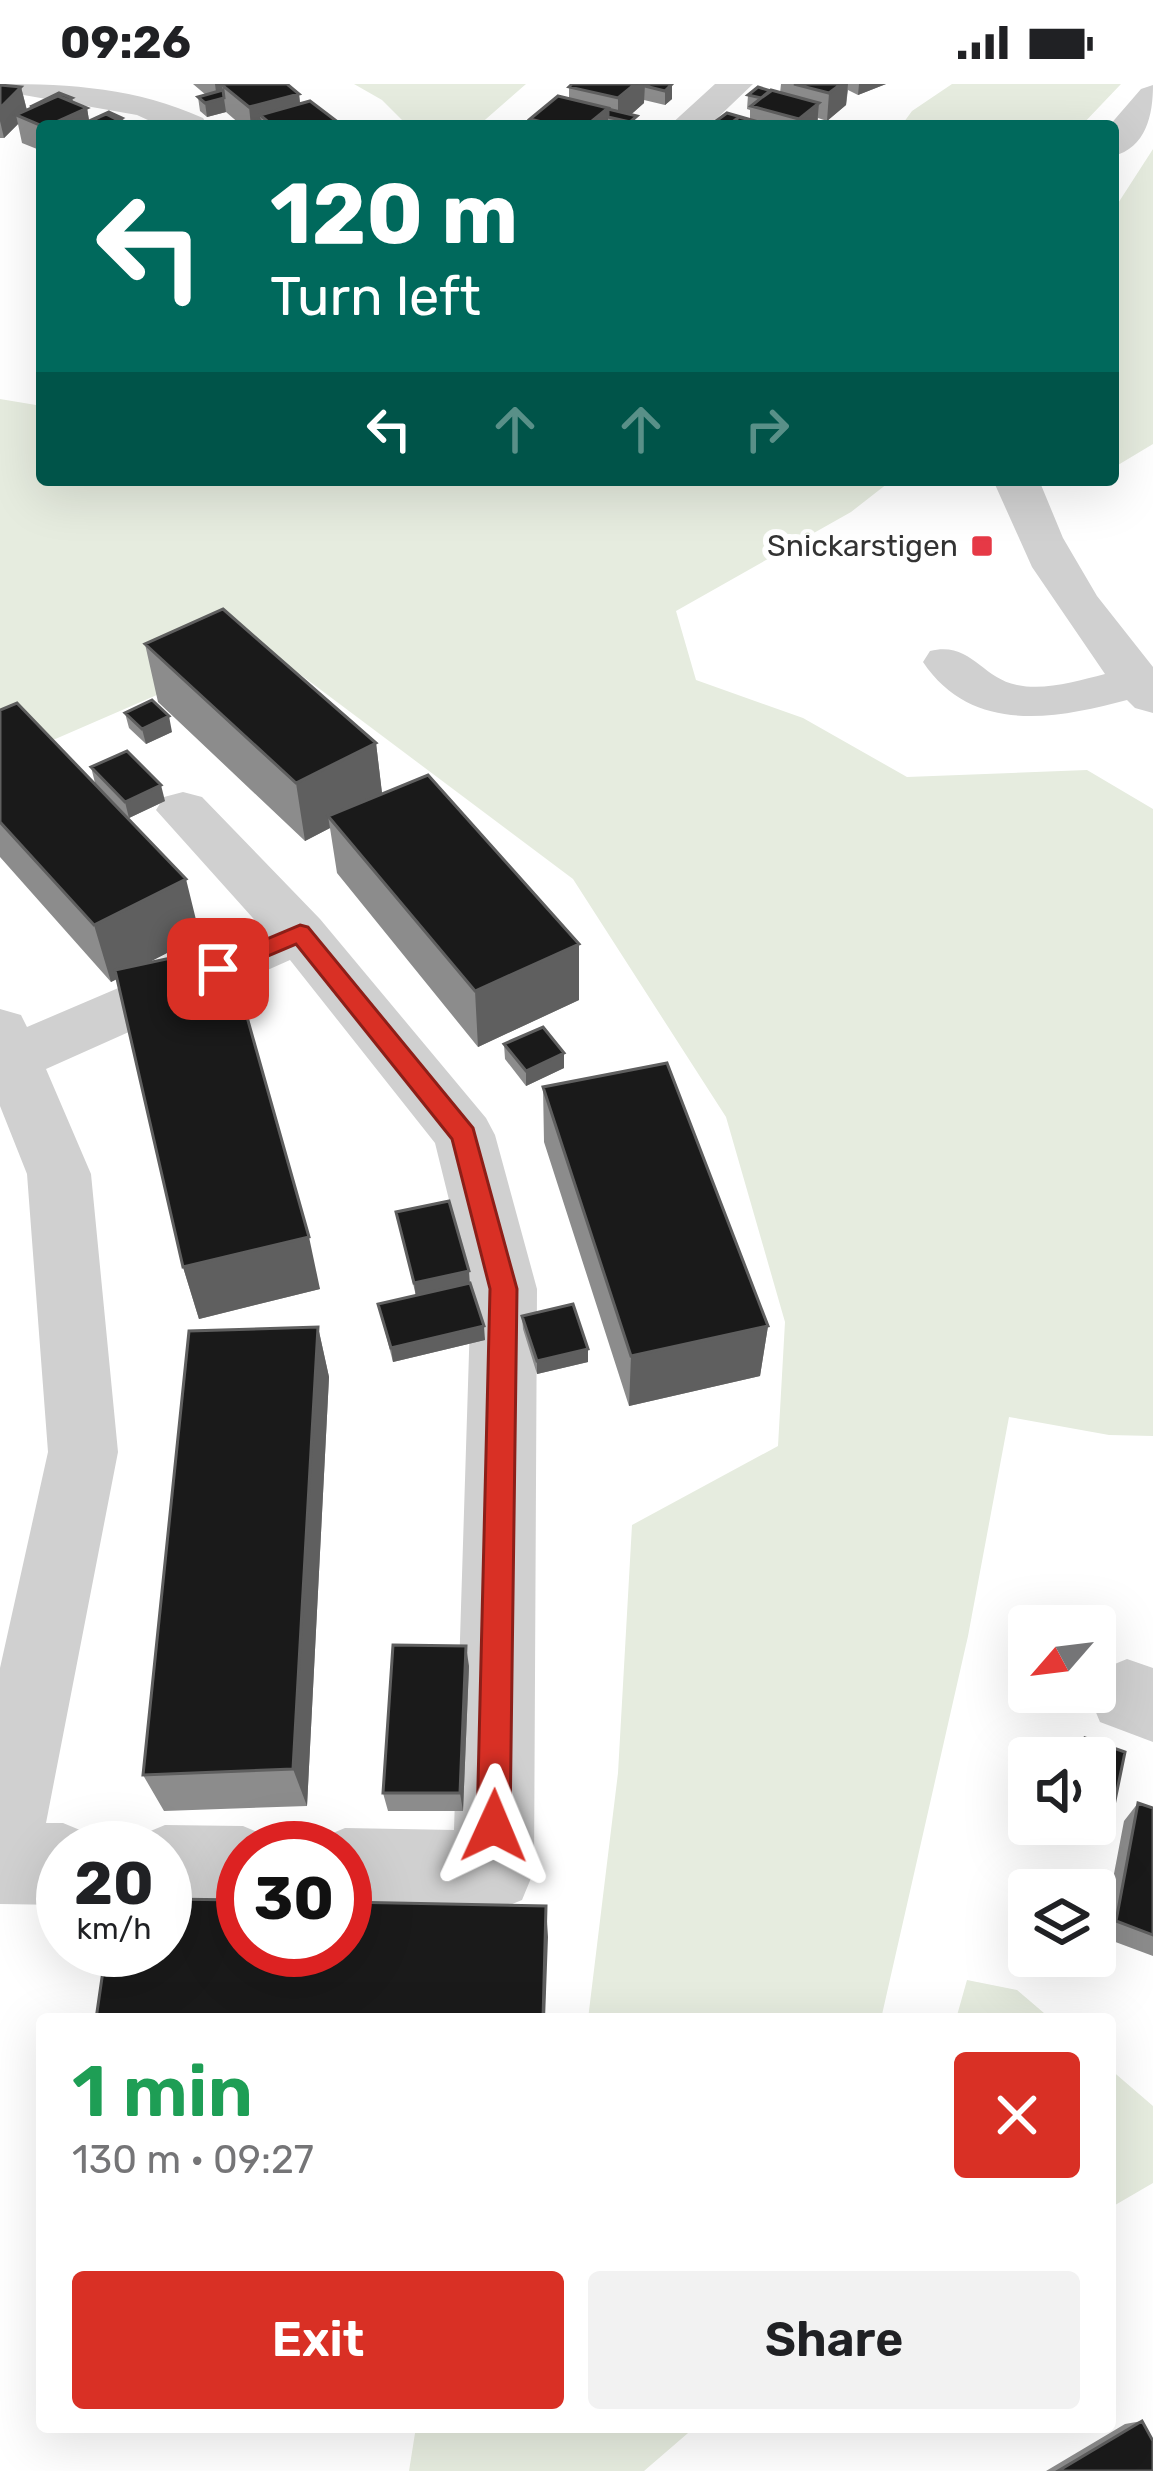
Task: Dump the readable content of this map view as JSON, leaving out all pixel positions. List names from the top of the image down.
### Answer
{
  "places": {
    "transit": ["Snickarstigen"]
  },
  "north": "bottom left",
  "page": {
    "status": "09:26",
    "turn": ["120 m", "Turn left"],
    "speed": "20 km/h",
    "limit": "30",
    "heading": ["1 min", "130 m · 09:27"],
    "buttons": ["Exit", "Share"]
  }
}
